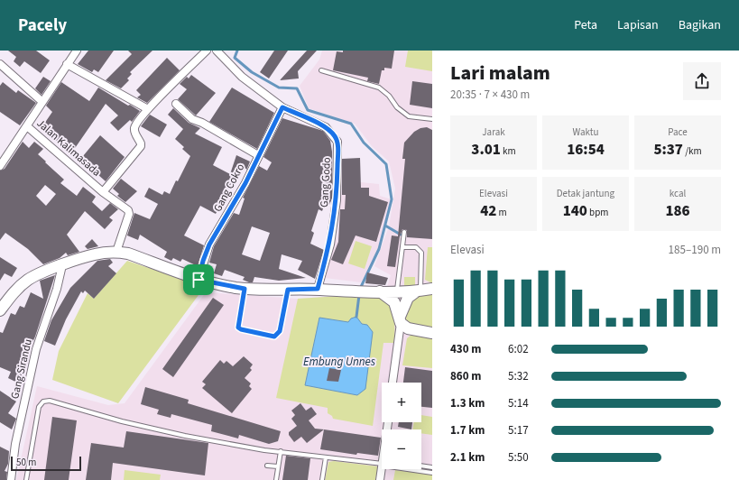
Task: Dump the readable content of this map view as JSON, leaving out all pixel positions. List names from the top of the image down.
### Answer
{
  "streets": {
    "street": [
      "Jalan Kalimasada",
      "Gang Godo",
      "Gang Cokro",
      "Gang Sirandu"
    ]
  },
  "crossings": [
    ["Gang Godo", "Gang Cokro"]
  ],
  "water": ["Embung Unnes"],
  "scale_bar": "50 m",
  "page": {
    "header": "Pacely",
    "nav": ["Peta", "Lapisan", "Bagikan"],
    "heading": ["Lari malam", "20:35 · 7 × 430 m"],
    "stats": [
      ["Jarak", "3.01 km"],
      ["Waktu", "16:54"],
      ["Pace", "5:37 /km"],
      ["Elevasi", "42 m"],
      ["Detak jantung", "140 bpm"],
      ["kcal", "186"]
    ],
    "chart": ["Elevasi", "185–190 m"],
    "list": [
      {
        "name": "430 m",
        "note": "6:02"
      },
      {
        "name": "860 m",
        "note": "5:32"
      },
      {
        "name": "1.3 km",
        "note": "5:14"
      },
      {
        "name": "1.7 km",
        "note": "5:17"
      },
      {
        "name": "2.1 km",
        "note": "5:50"
      }
    ],
    "map_buttons": ["+", "−"],
    "scale": "50 m"
  }
}
